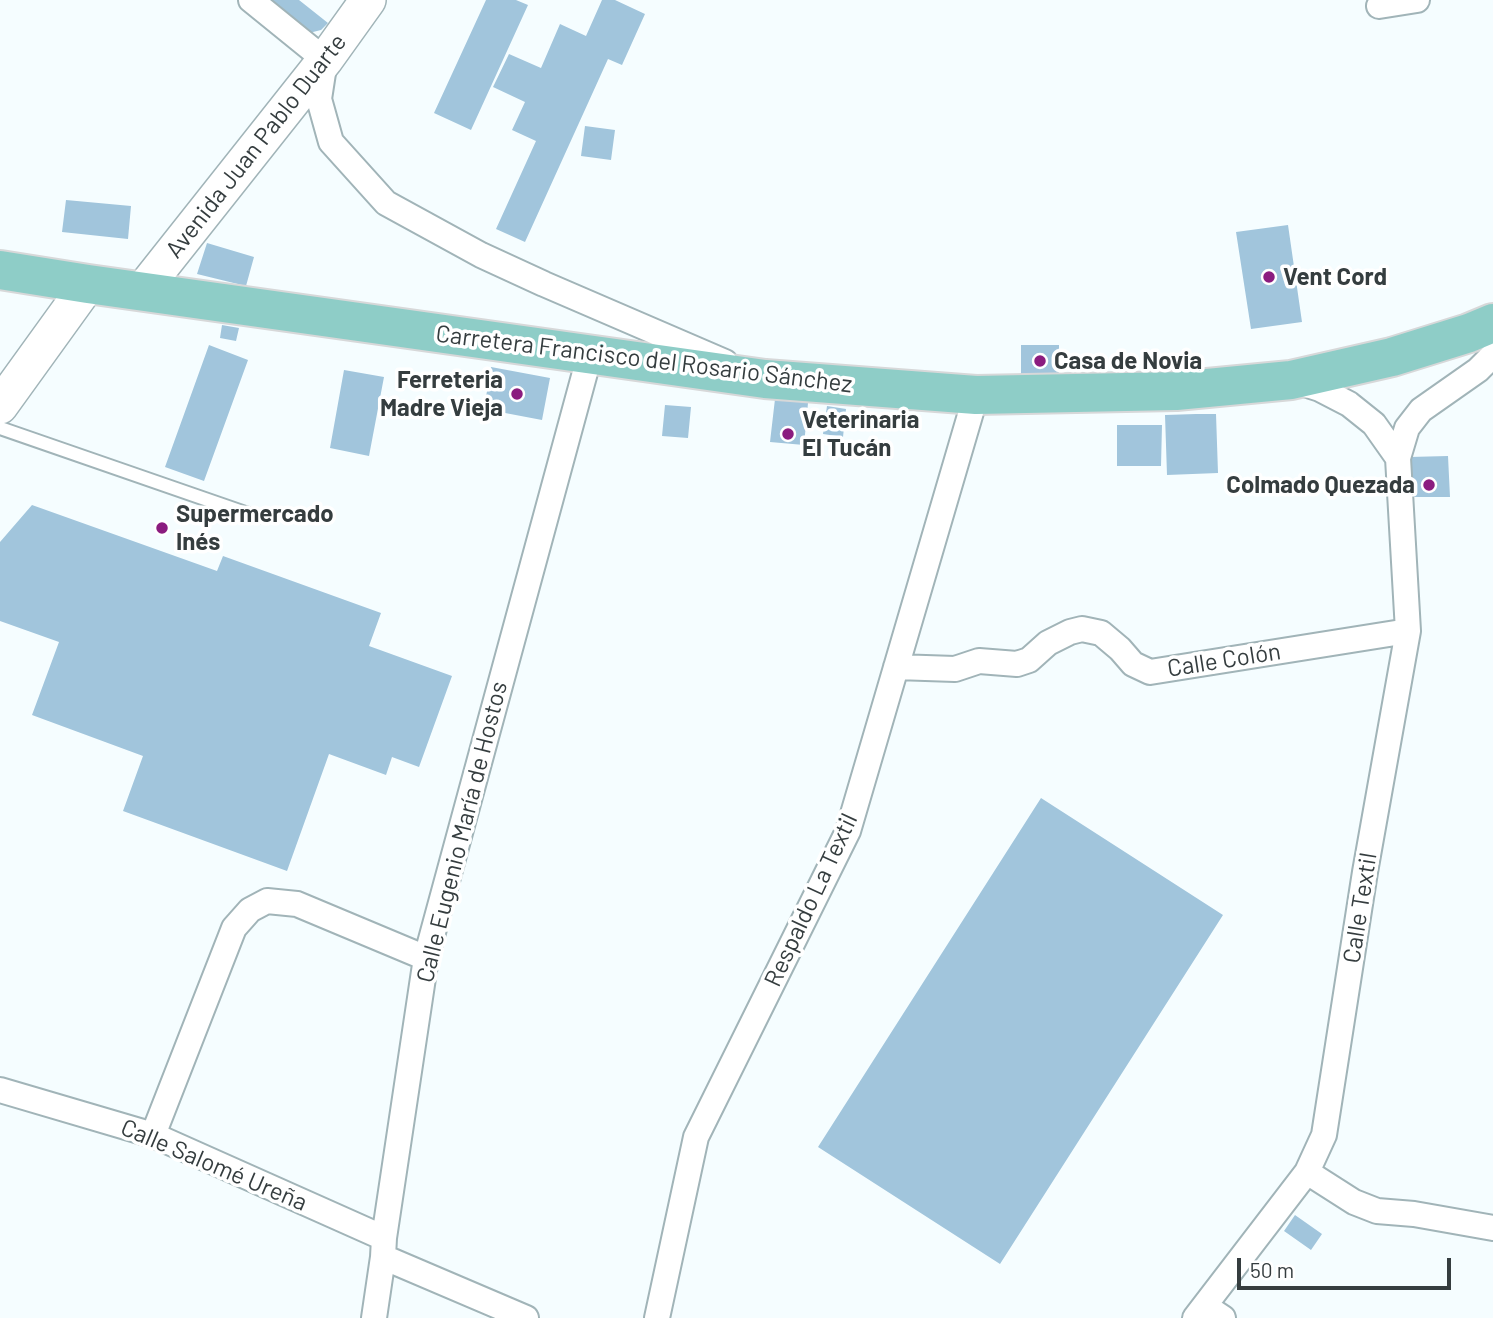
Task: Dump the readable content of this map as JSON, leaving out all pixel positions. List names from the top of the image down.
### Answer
{
  "streets": {
    "main road": ["Avenida Juan Pablo Duarte", "Carretera Francisco del Rosario Sánchez"],
    "street": [
      "Calle Colón",
      "Calle Eugenio María de Hostos",
      "Respaldo La Textil",
      "Calle Textil",
      "Calle Salomé Ureña"
    ]
  },
  "crossings": [
    ["Avenida Juan Pablo Duarte", "Carretera Francisco del Rosario Sánchez"],
    ["Carretera Francisco del Rosario Sánchez", "Calle Eugenio María de Hostos"],
    ["Carretera Francisco del Rosario Sánchez", "Respaldo La Textil"],
    ["Calle Colón", "Respaldo La Textil"],
    ["Calle Colón", "Calle Textil"],
    ["Calle Eugenio María de Hostos", "Calle Salomé Ureña"]
  ],
  "places": [
    "Vent Cord",
    "Casa de Novia",
    "Ferreteria Madre Vieja",
    "Veterinaria El Tucán",
    "Colmado Quezada",
    "Supermercado Inés"
  ],
  "scale_bar": "50 m"
}
